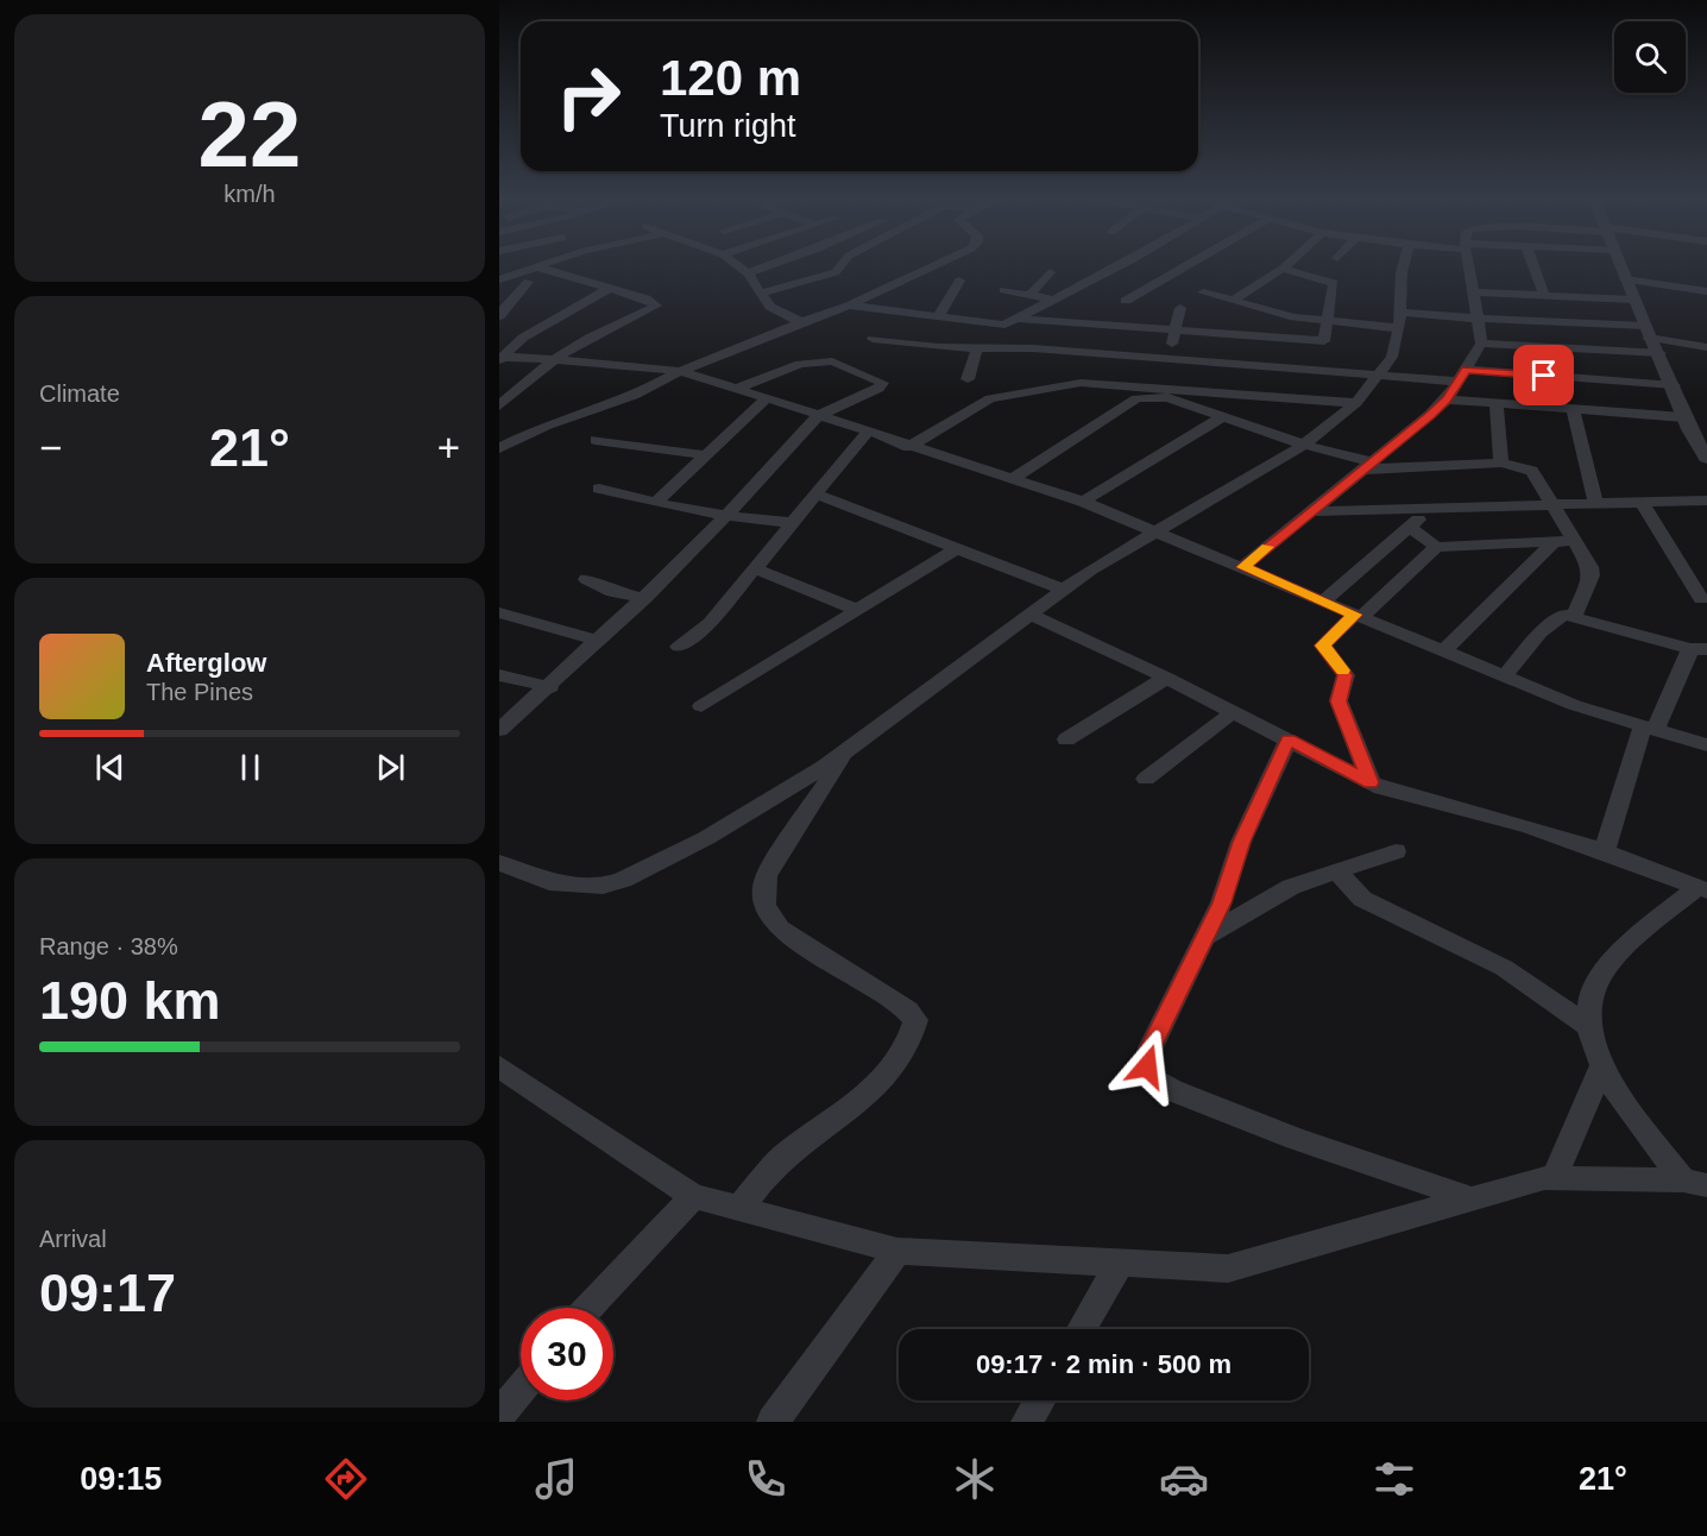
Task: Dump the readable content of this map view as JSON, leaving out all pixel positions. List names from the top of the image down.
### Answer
{
  "page": {
    "tile": [
      ["22", "km/h"],
      "Climate",
      ["Range · 38%", "190 km"],
      ["Arrival", "09:17"]
    ],
    "turn": ["120 m", "Turn right"],
    "heat": ["−", "21°", "+"],
    "song": ["Afterglow", "The Pines"],
    "limit": "30",
    "trip": "09:17 · 2 min · 500 m",
    "tabs": ["09:15", "21°"]
  }
}
